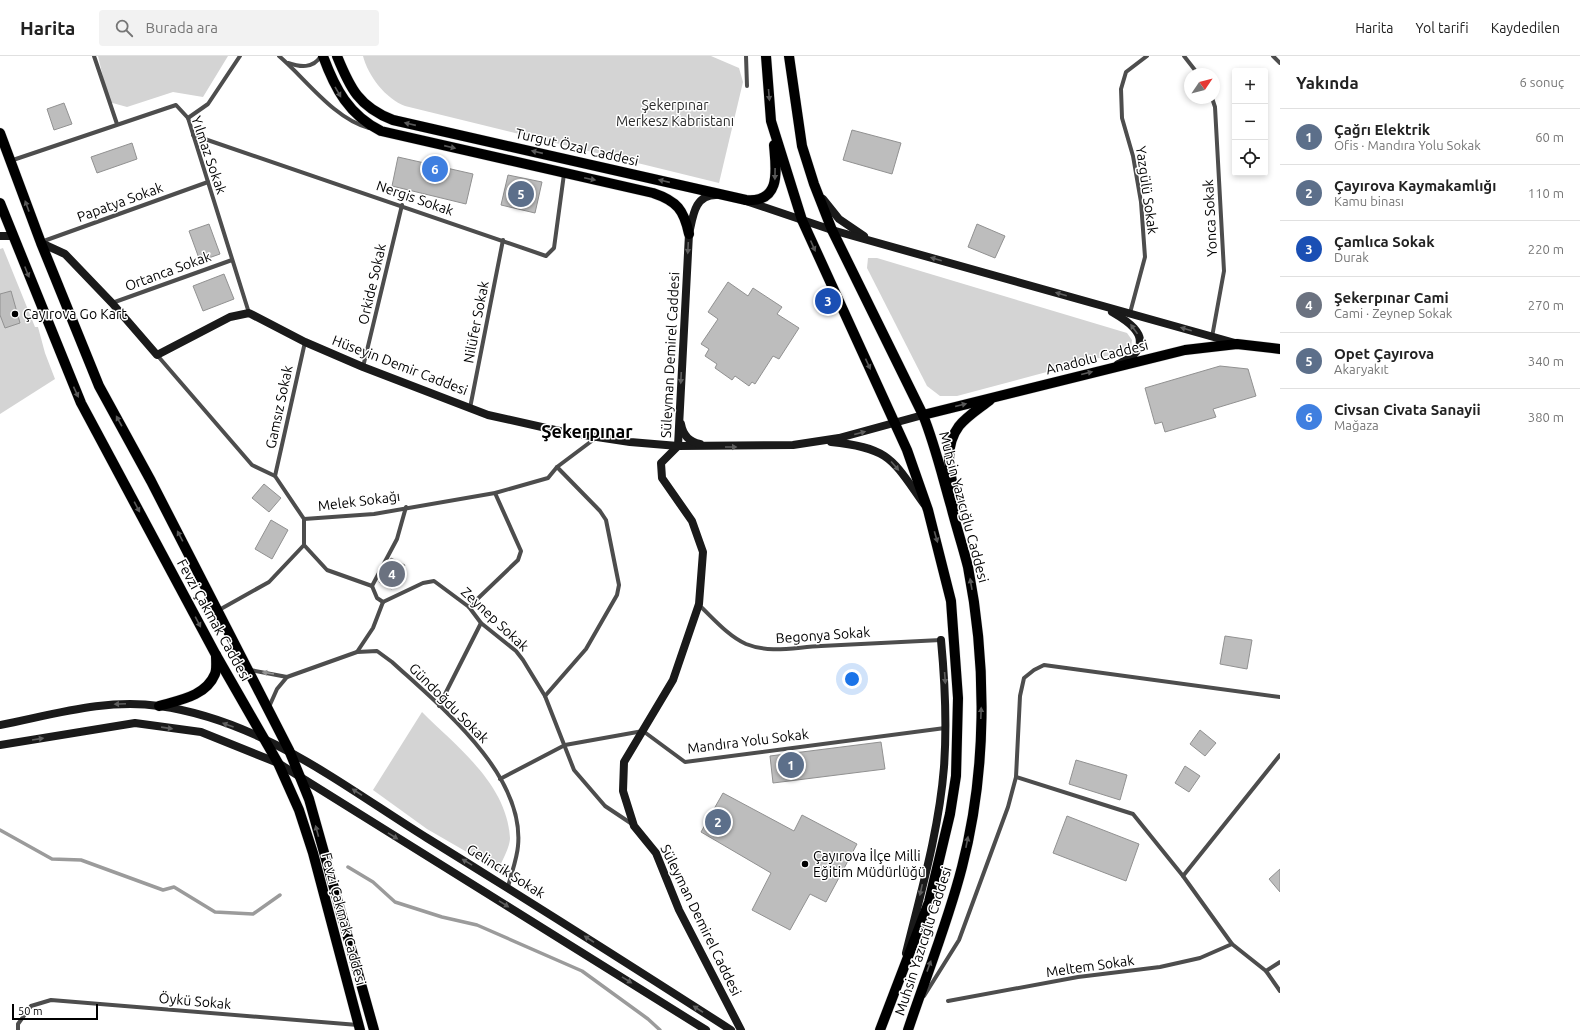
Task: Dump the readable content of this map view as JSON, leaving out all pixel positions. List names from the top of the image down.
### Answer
{
  "streets": {
    "main road": [
      "Turgut Özal Caddesi",
      "Anadolu Caddesi",
      "Muhsin Yazıcığlu Caddesi",
      "Fevzi Çakmak Caddesi"
    ],
    "street": [
      "Yılmaz Sokak",
      "Yazgülü Sokak",
      "Nergis Sokak",
      "Papatya Sokak",
      "Yonca Sokak",
      "Ortanca Sokak",
      "Orkide Sokak",
      "Nilüfer Sokak",
      "Süleyman Demirel Caddesi",
      "Hüseyin Demir Caddesi",
      "Gamsız Sokak",
      "Melek Sokağı",
      "Zeynep Sokak",
      "Begonya Sokak",
      "Gündoğdu Sokak",
      "Mandıra Yolu Sokak",
      "Gelincik Sokak",
      "Meltem Sokak",
      "Öykü Sokak"
    ]
  },
  "crossings": [
    ["Turgut Özal Caddesi", "Nergis Sokak"],
    ["Turgut Özal Caddesi", "Süleyman Demirel Caddesi"],
    ["Turgut Özal Caddesi", "Muhsin Yazıcığlu Caddesi"],
    ["Yılmaz Sokak", "Nergis Sokak"],
    ["Yılmaz Sokak", "Papatya Sokak"],
    ["Yılmaz Sokak", "Ortanca Sokak"],
    ["Yılmaz Sokak", "Hüseyin Demir Caddesi"],
    ["Nergis Sokak", "Orkide Sokak"],
    ["Nergis Sokak", "Nilüfer Sokak"],
    ["Papatya Sokak", "Fevzi Çakmak Caddesi"],
    ["Orkide Sokak", "Hüseyin Demir Caddesi"],
    ["Nilüfer Sokak", "Hüseyin Demir Caddesi"],
    ["Süleyman Demirel Caddesi", "Hüseyin Demir Caddesi"],
    ["Süleyman Demirel Caddesi", "Zeynep Sokak"],
    ["Süleyman Demirel Caddesi", "Begonya Sokak"],
    ["Süleyman Demirel Caddesi", "Mandıra Yolu Sokak"],
    ["Anadolu Caddesi", "Hüseyin Demir Caddesi"],
    ["Anadolu Caddesi", "Muhsin Yazıcığlu Caddesi"],
    ["Hüseyin Demir Caddesi", "Gamsız Sokak"],
    ["Hüseyin Demir Caddesi", "Melek Sokağı"],
    ["Hüseyin Demir Caddesi", "Muhsin Yazıcığlu Caddesi"],
    ["Gamsız Sokak", "Melek Sokağı"],
    ["Muhsin Yazıcığlu Caddesi", "Begonya Sokak"],
    ["Muhsin Yazıcığlu Caddesi", "Mandıra Yolu Sokak"],
    ["Fevzi Çakmak Caddesi", "Gelincik Sokak"],
    ["Fevzi Çakmak Caddesi", "Öykü Sokak"],
    ["Gündoğdu Sokak", "Gelincik Sokak"]
  ],
  "one_way": ["Anadolu Caddesi"],
  "districts": ["Şekerpınar"],
  "parks": ["Şekerpınar Merkesz Kabristanı"],
  "places": ["Çayırova Go Kart", "Çayırova İlçe Milli Eğitim Müdürlüğü"],
  "scale_bar": "50 m",
  "north": "top right",
  "page": {
    "header": "Harita",
    "search": "Burada ara",
    "nav": ["Harita", "Yol tarifi", "Kaydedilen"],
    "heading": ["Yakında", "6 sonuç"],
    "map_buttons": ["+", "−"],
    "list": [
      {
        "mark": "1",
        "name": "Çağrı Elektrik",
        "note": "Ofis · Mandıra Yolu Sokak",
        "value": "60 m"
      },
      {
        "mark": "2",
        "name": "Çayırova Kaymakamlığı",
        "note": "Kamu binası",
        "value": "110 m"
      },
      {
        "mark": "3",
        "name": "Çamlıca Sokak",
        "note": "Durak",
        "value": "220 m"
      },
      {
        "mark": "4",
        "name": "Şekerpınar Cami",
        "note": "Cami · Zeynep Sokak",
        "value": "270 m"
      },
      {
        "mark": "5",
        "name": "Opet Çayırova",
        "note": "Akaryakıt",
        "value": "340 m"
      },
      {
        "mark": "6",
        "name": "Civsan Civata Sanayii",
        "note": "Mağaza",
        "value": "380 m"
      }
    ],
    "pins": [
      "6",
      "5",
      "3",
      "4",
      "1",
      "2"
    ],
    "scale": "50 m"
  }
}
